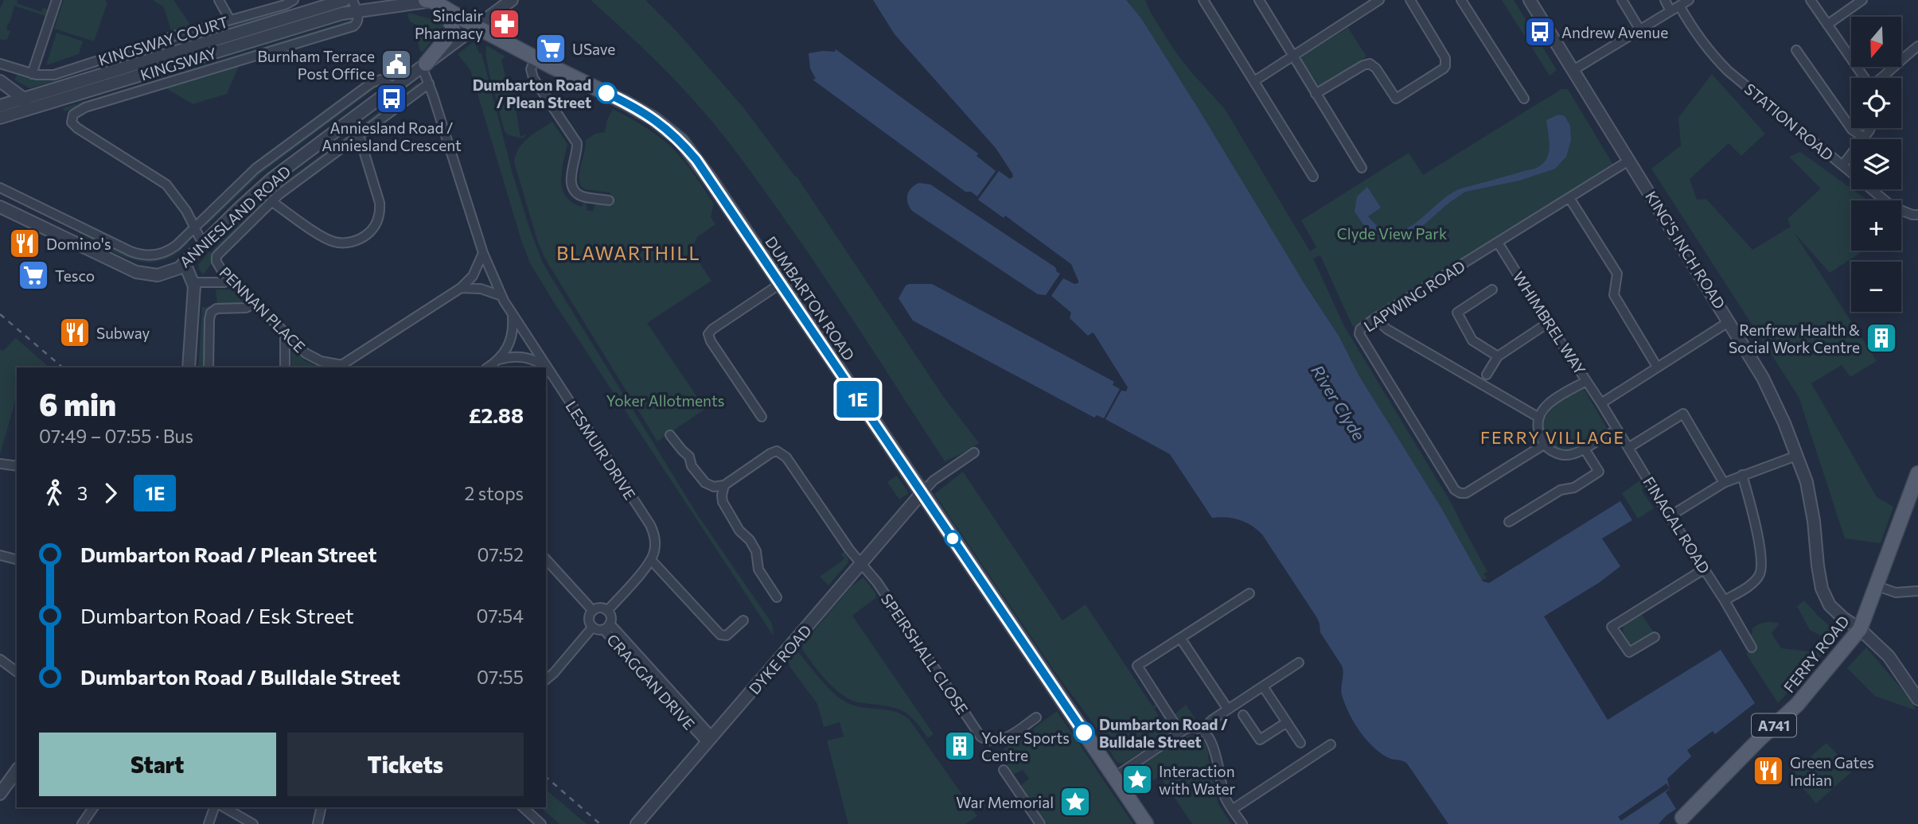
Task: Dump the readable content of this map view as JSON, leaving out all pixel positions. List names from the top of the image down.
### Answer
{
  "streets": {
    "main road": ["DUMBARTON ROAD", "FERRY ROAD", "A741"],
    "street": [
      "KINGSWAY COURT",
      "KINGSWAY",
      "STATION ROAD",
      "ANNIESLAND ROAD",
      "KING'S INCH ROAD",
      "LAPWING ROAD",
      "PENNAN PLACE",
      "WHIMBREL WAY",
      "LESMUIR DRIVE",
      "FINAGAL ROAD",
      "SPEIRSHALL CLOSE",
      "DYKE ROAD",
      "CRAGGAN DRIVE"
    ]
  },
  "crossings": [
    ["KINGSWAY", "ANNIESLAND ROAD"],
    ["KINGSWAY", "DUMBARTON ROAD"],
    ["ANNIESLAND ROAD", "DUMBARTON ROAD"],
    ["ANNIESLAND ROAD", "PENNAN PLACE"],
    ["ANNIESLAND ROAD", "LESMUIR DRIVE"],
    ["KING'S INCH ROAD", "LAPWING ROAD"],
    ["KING'S INCH ROAD", "FERRY ROAD"],
    ["LAPWING ROAD", "WHIMBREL WAY"],
    ["DUMBARTON ROAD", "DYKE ROAD"],
    ["WHIMBREL WAY", "FINAGAL ROAD"],
    ["SPEIRSHALL CLOSE", "DYKE ROAD"],
    ["DYKE ROAD", "CRAGGAN DRIVE"]
  ],
  "districts": ["BLAWARTHILL", "FERRY VILLAGE"],
  "water": ["River Clyde"],
  "parks": ["Clyde View Park", "Yoker Allotments"],
  "places": {
    "pharmacy": ["Sinclair Pharmacy"],
    "bus stop": ["Andrew Avenue", "Anniesland Road / Anniesland Crescent"],
    "supermarket": ["USave", "Tesco"],
    "public building": ["Burnham Terrace Post Office"],
    "other": ["Dumbarton Road / Plean Street", "Dumbarton Road / Bulldale Street"],
    "restaurant": ["Domino's", "Subway", "Green Gates Indian"],
    "building": ["Renfrew Health & Social Work Centre", "Yoker Sports Centre"],
    "place": ["Interaction with Water", "War Memorial"]
  },
  "lines": ["bus line 1E"],
  "north": "bottom",
  "page": {
    "on_map": "1E",
    "map_buttons": ["+", "−"],
    "heading": ["6 min", "07:49 – 07:55 · Bus", "£2.88"],
    "legs": ["3", "1E", "2 stops"],
    "list": [
      {
        "name": "Dumbarton Road / Plean Street",
        "value": "07:52"
      },
      {
        "name": "Dumbarton Road / Esk Street",
        "value": "07:54"
      },
      {
        "name": "Dumbarton Road / Bulldale Street",
        "value": "07:55"
      }
    ],
    "buttons": ["Start", "Tickets"]
  }
}
